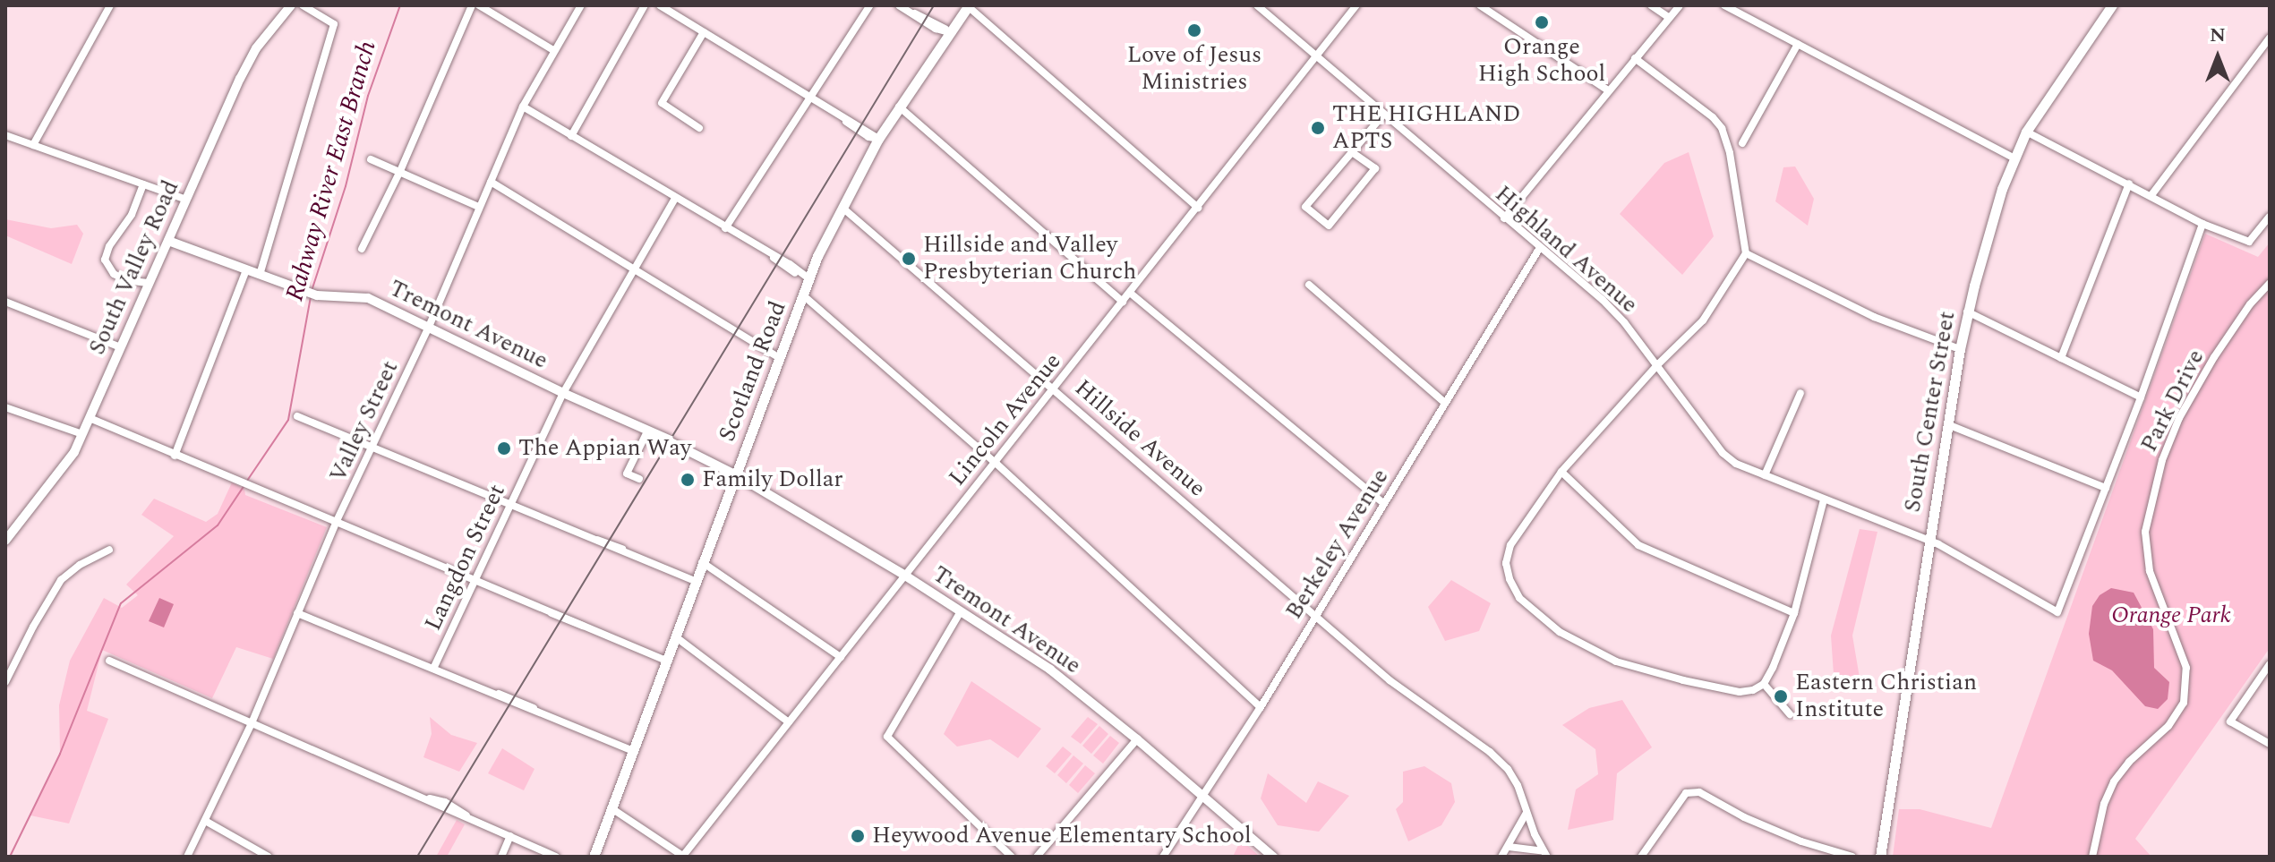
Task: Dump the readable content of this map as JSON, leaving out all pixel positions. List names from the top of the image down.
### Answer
{
  "streets": {
    "main road": ["Scotland Road", "South Center Street"],
    "street": [
      "Highland Avenue",
      "South Valley Road",
      "Tremont Avenue",
      "Park Drive",
      "Lincoln Avenue",
      "Valley Street",
      "Hillside Avenue",
      "Berkeley Avenue",
      "Langdon Street"
    ]
  },
  "crossings": [
    ["Highland Avenue", "South Center Street"],
    ["Highland Avenue", "Lincoln Avenue"],
    ["Highland Avenue", "Berkeley Avenue"],
    ["South Valley Road", "Tremont Avenue"],
    ["Tremont Avenue", "Scotland Road"],
    ["Tremont Avenue", "Lincoln Avenue"],
    ["Tremont Avenue", "Valley Street"],
    ["Tremont Avenue", "Berkeley Avenue"],
    ["Tremont Avenue", "Langdon Street"],
    ["Scotland Road", "Hillside Avenue"],
    ["Lincoln Avenue", "Hillside Avenue"],
    ["Hillside Avenue", "Berkeley Avenue"]
  ],
  "water": ["Rahway River East Branch"],
  "parks": ["Orange Park"],
  "places": [
    "Orange High School",
    "Love of Jesus Ministries",
    "THE HIGHLAND APTS",
    "Hillside and Valley Presbyterian Church",
    "The Appian Way",
    "Family Dollar",
    "Eastern Christian Institute",
    "Heywood Avenue Elementary School"
  ],
  "north": "top"
}
